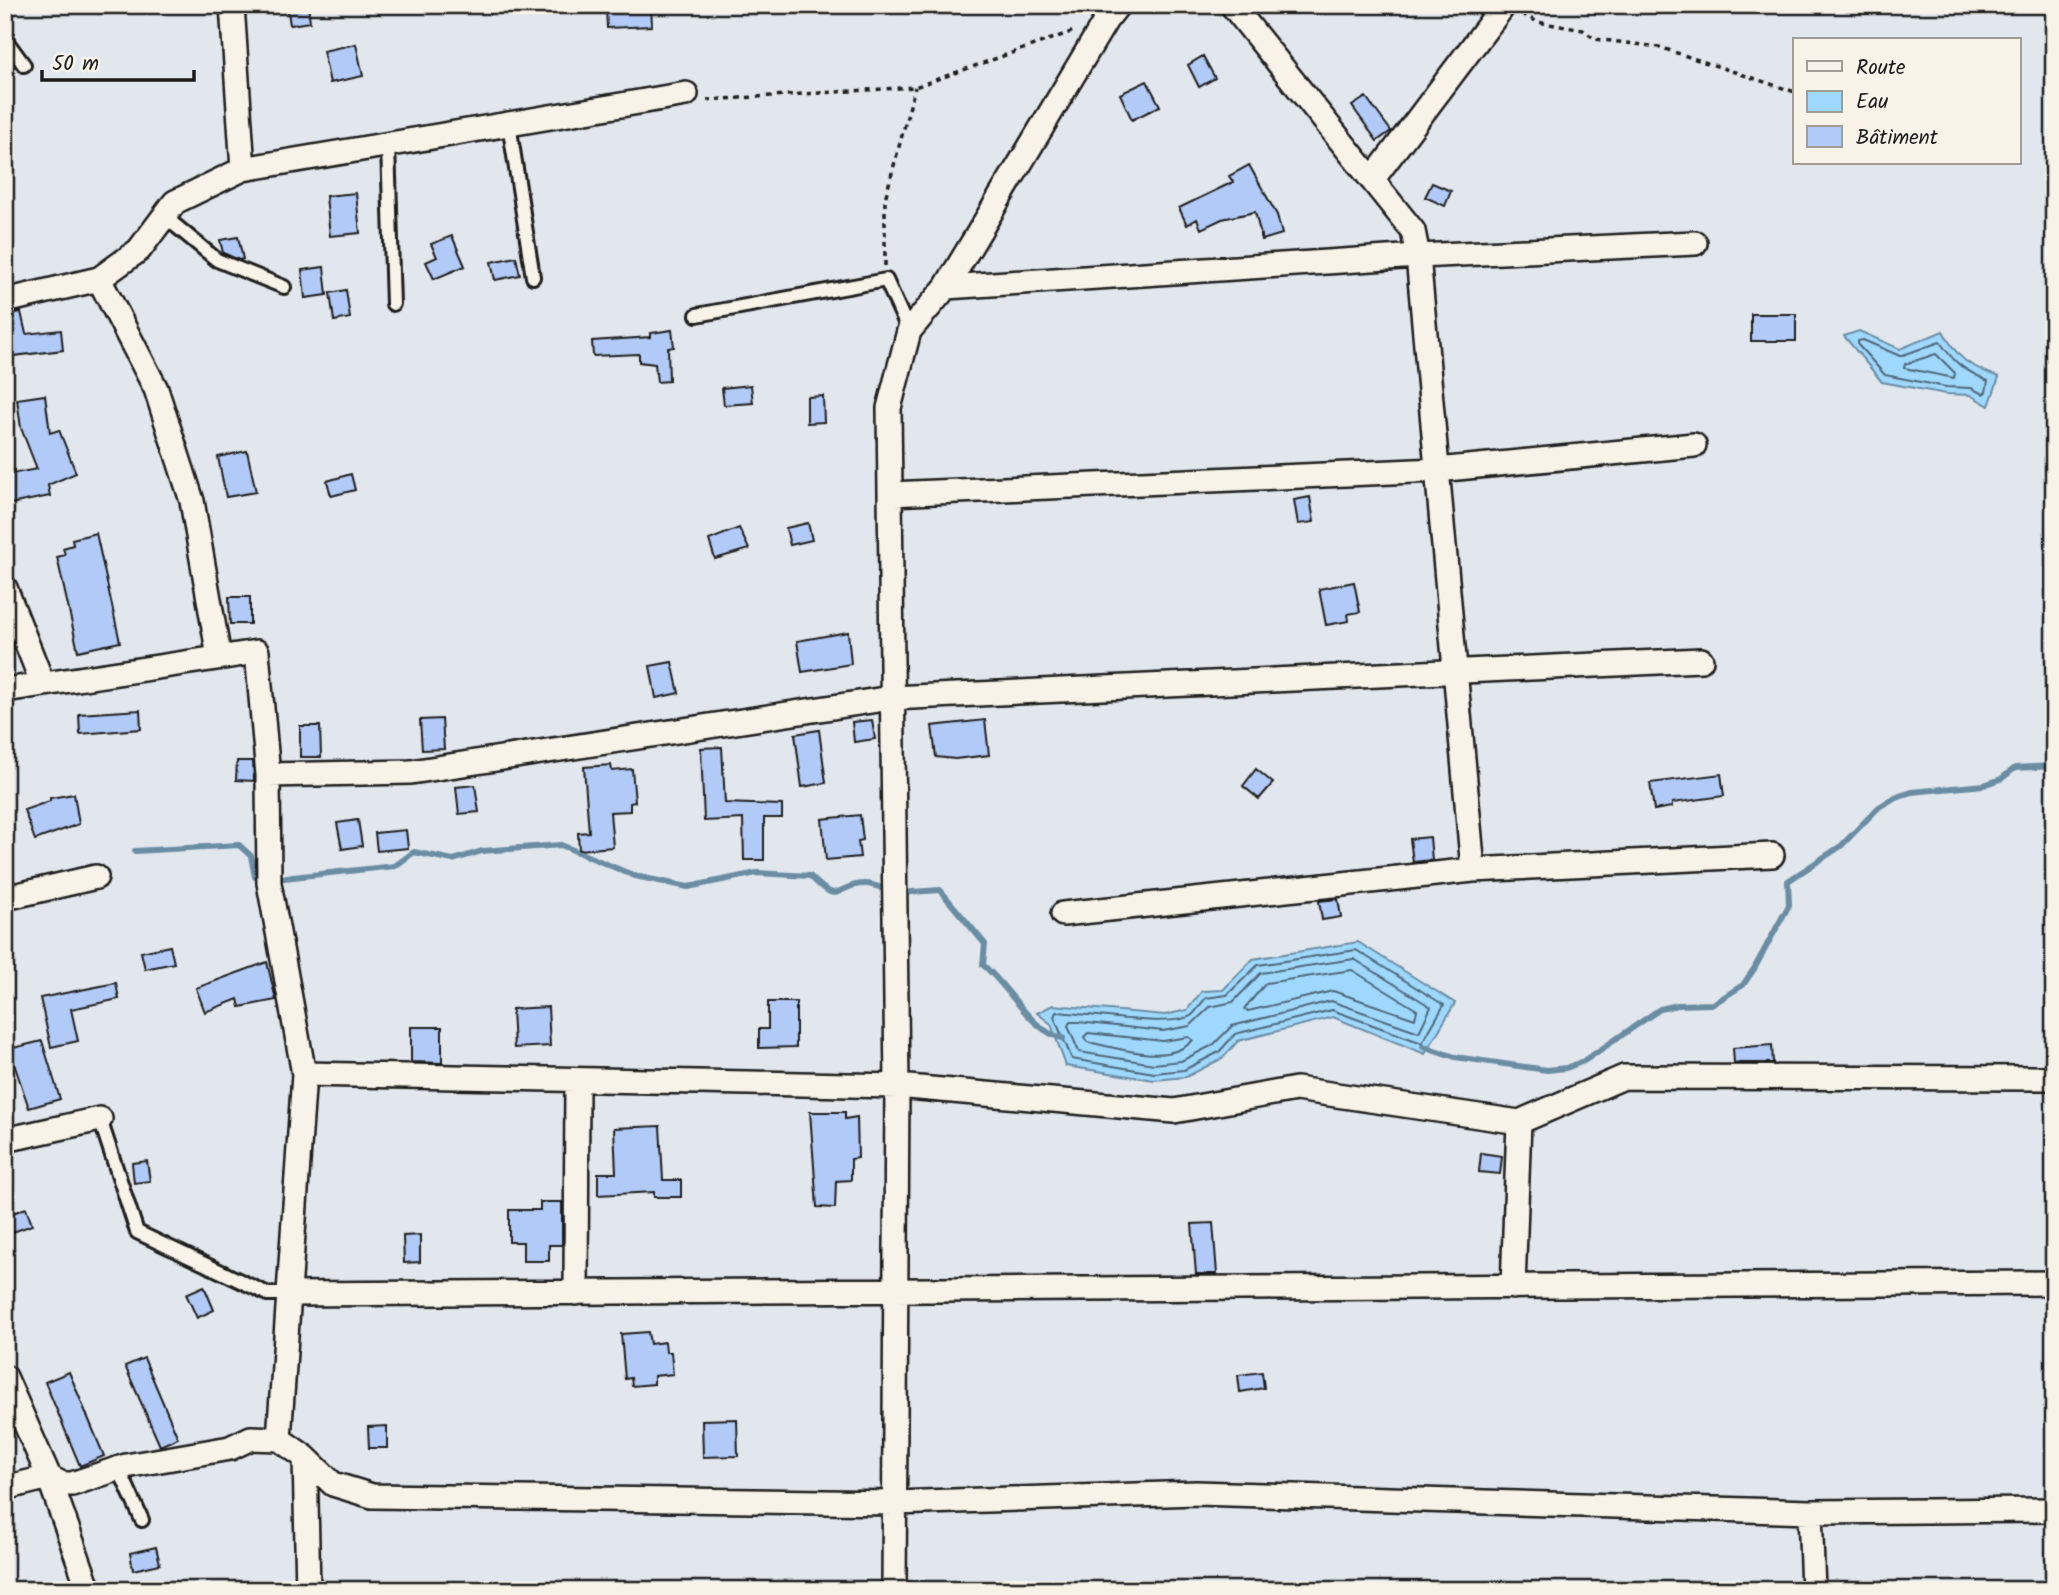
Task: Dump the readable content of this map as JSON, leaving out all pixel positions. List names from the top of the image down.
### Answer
{
  "legend": ["Route", "Eau", "Bâtiment"],
  "scale_bar": "50 m"
}
